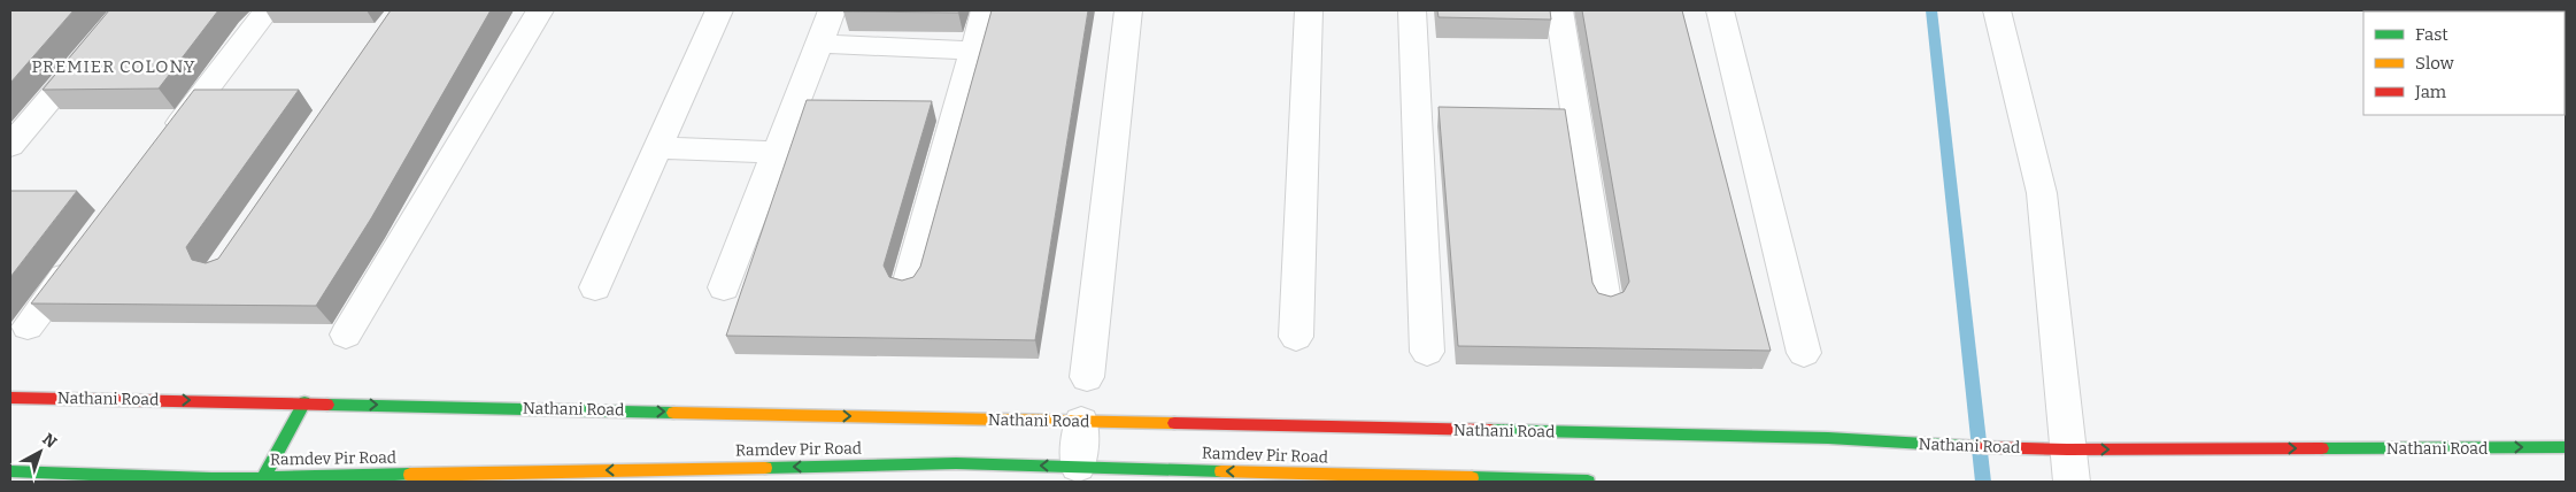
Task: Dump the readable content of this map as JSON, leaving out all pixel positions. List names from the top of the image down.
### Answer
{
  "streets": {
    "street": ["Nathani Road", "Ramdev Pir Road"]
  },
  "one_way": ["Nathani Road", "Ramdev Pir Road"],
  "districts": ["PREMIER COLONY"],
  "legend": ["Fast", "Slow", "Jam"],
  "north": "top right"
}
